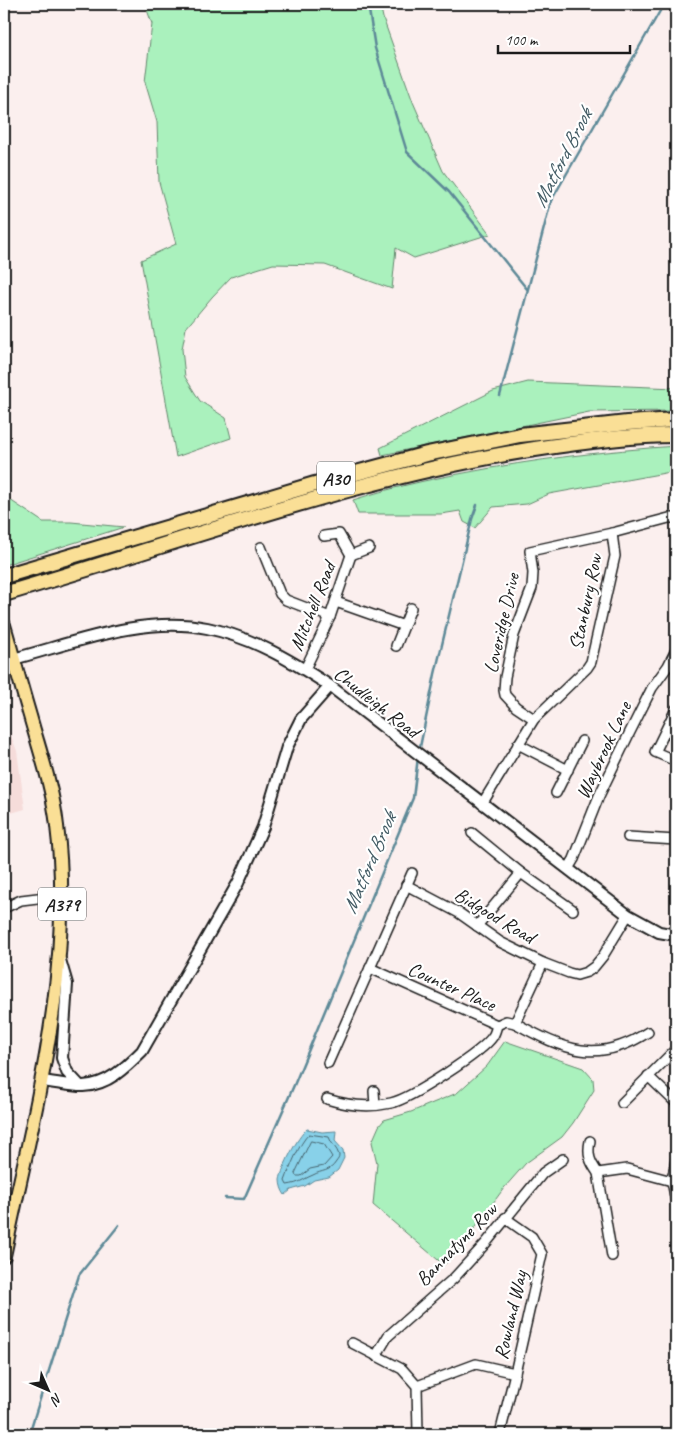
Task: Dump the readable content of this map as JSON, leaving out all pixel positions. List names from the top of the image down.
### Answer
{
  "streets": {
    "highway": ["A30"],
    "main road": ["A379"],
    "street": [
      "Stanbury Row",
      "Mitchell Road",
      "Loveridge Drive",
      "Chudleigh Road",
      "Waybrook Lane",
      "Bidgood Road",
      "Counter Place",
      "Bannatyne Row",
      "Rowland Way"
    ]
  },
  "crossings": [
    ["Stanbury Row", "Loveridge Drive"],
    ["Stanbury Row", "Chudleigh Road"],
    ["Mitchell Road", "Chudleigh Road"],
    ["Chudleigh Road", "Waybrook Lane"],
    ["Chudleigh Road", "A379"],
    ["Chudleigh Road", "Bidgood Road"],
    ["Bidgood Road", "Counter Place"],
    ["Bannatyne Row", "Rowland Way"]
  ],
  "water": ["Matford Brook"],
  "scale_bar": "100 m",
  "north": "bottom right"
}
